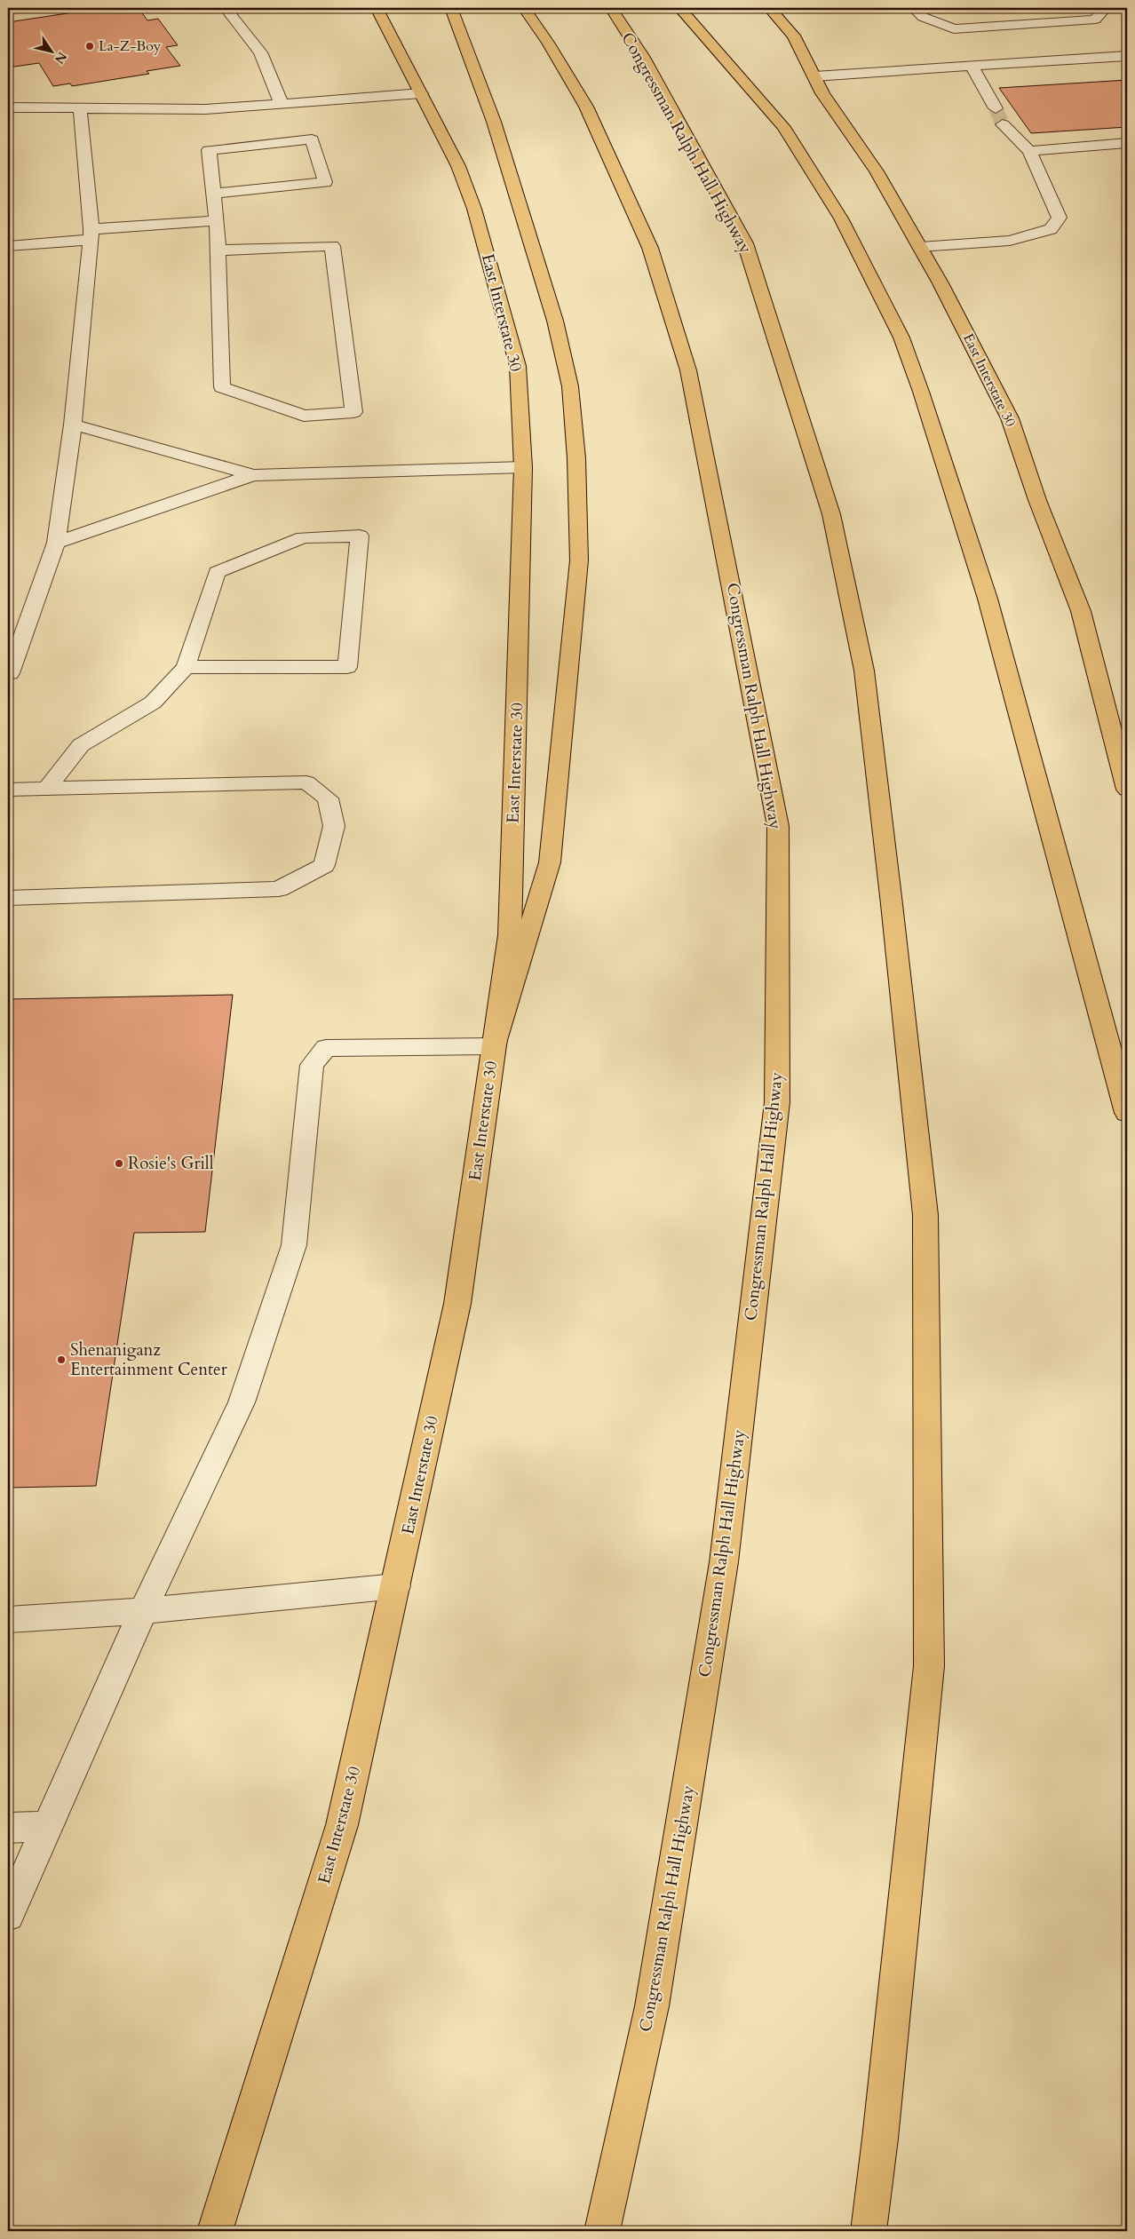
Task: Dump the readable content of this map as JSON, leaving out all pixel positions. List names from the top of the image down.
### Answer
{
  "streets": {
    "main road": ["Congressman Ralph Hall Highway", "East Interstate 30"]
  },
  "places": ["La-Z-Boy", "Rosie's Grill", "Shenaniganz Entertainment Center"],
  "north": "bottom right"
}
